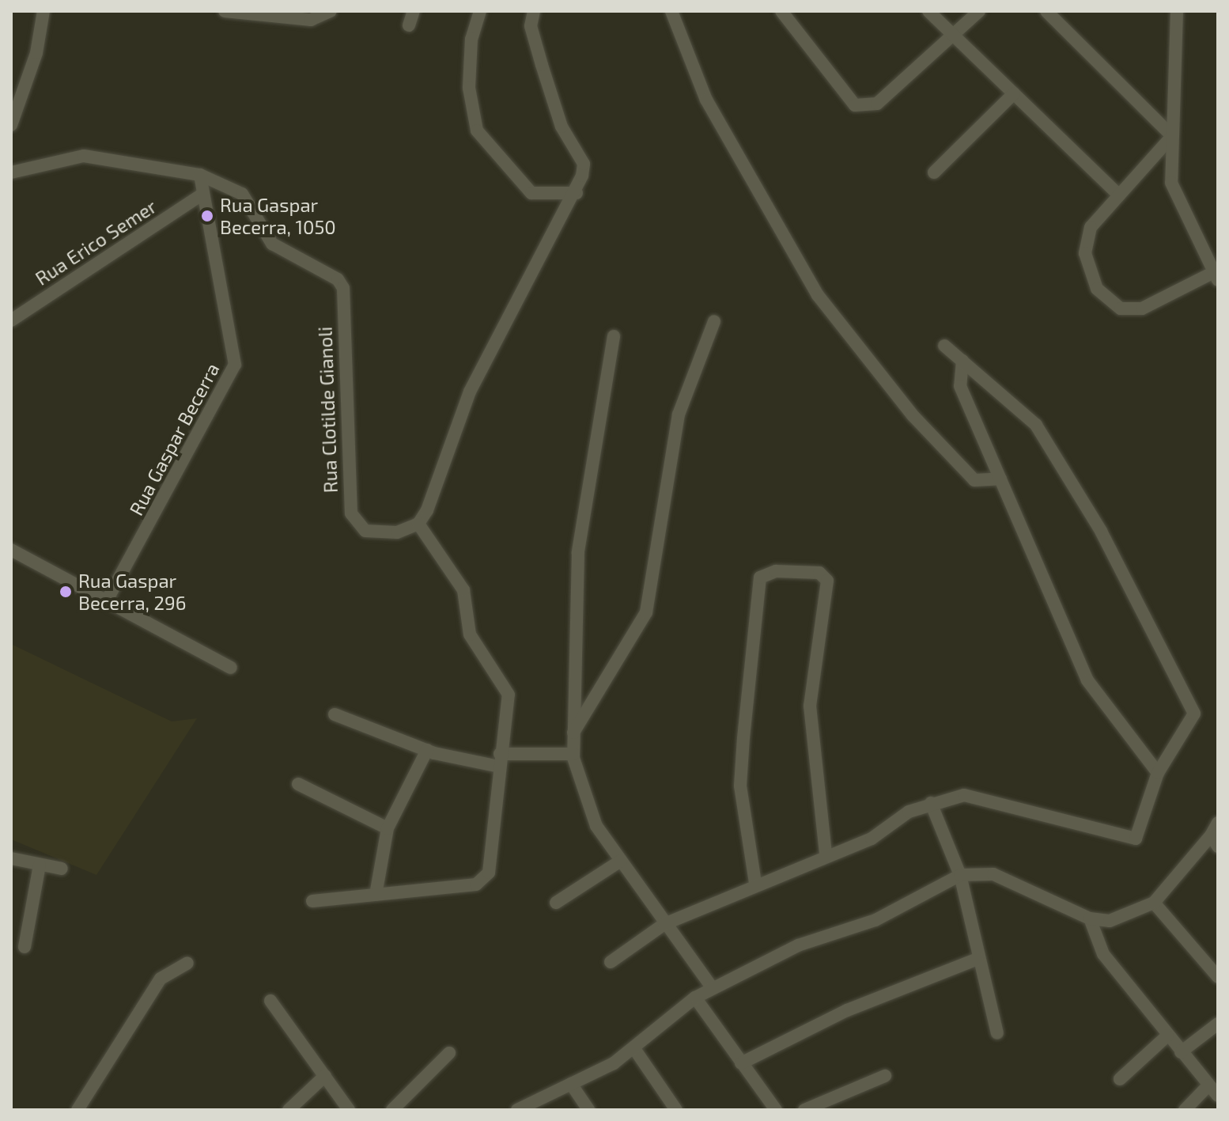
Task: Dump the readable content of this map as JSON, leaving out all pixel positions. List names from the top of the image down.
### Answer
{
  "streets": {
    "street": ["Rua Erico Semer", "Rua Clotilde Gianoli", "Rua Gaspar Becerra"]
  },
  "crossings": [
    ["Rua Erico Semer", "Rua Gaspar Becerra"],
    ["Rua Clotilde Gianoli", "Rua Gaspar Becerra"]
  ],
  "places": ["Rua Gaspar Becerra, 1050", "Rua Gaspar Becerra, 296"]
}
